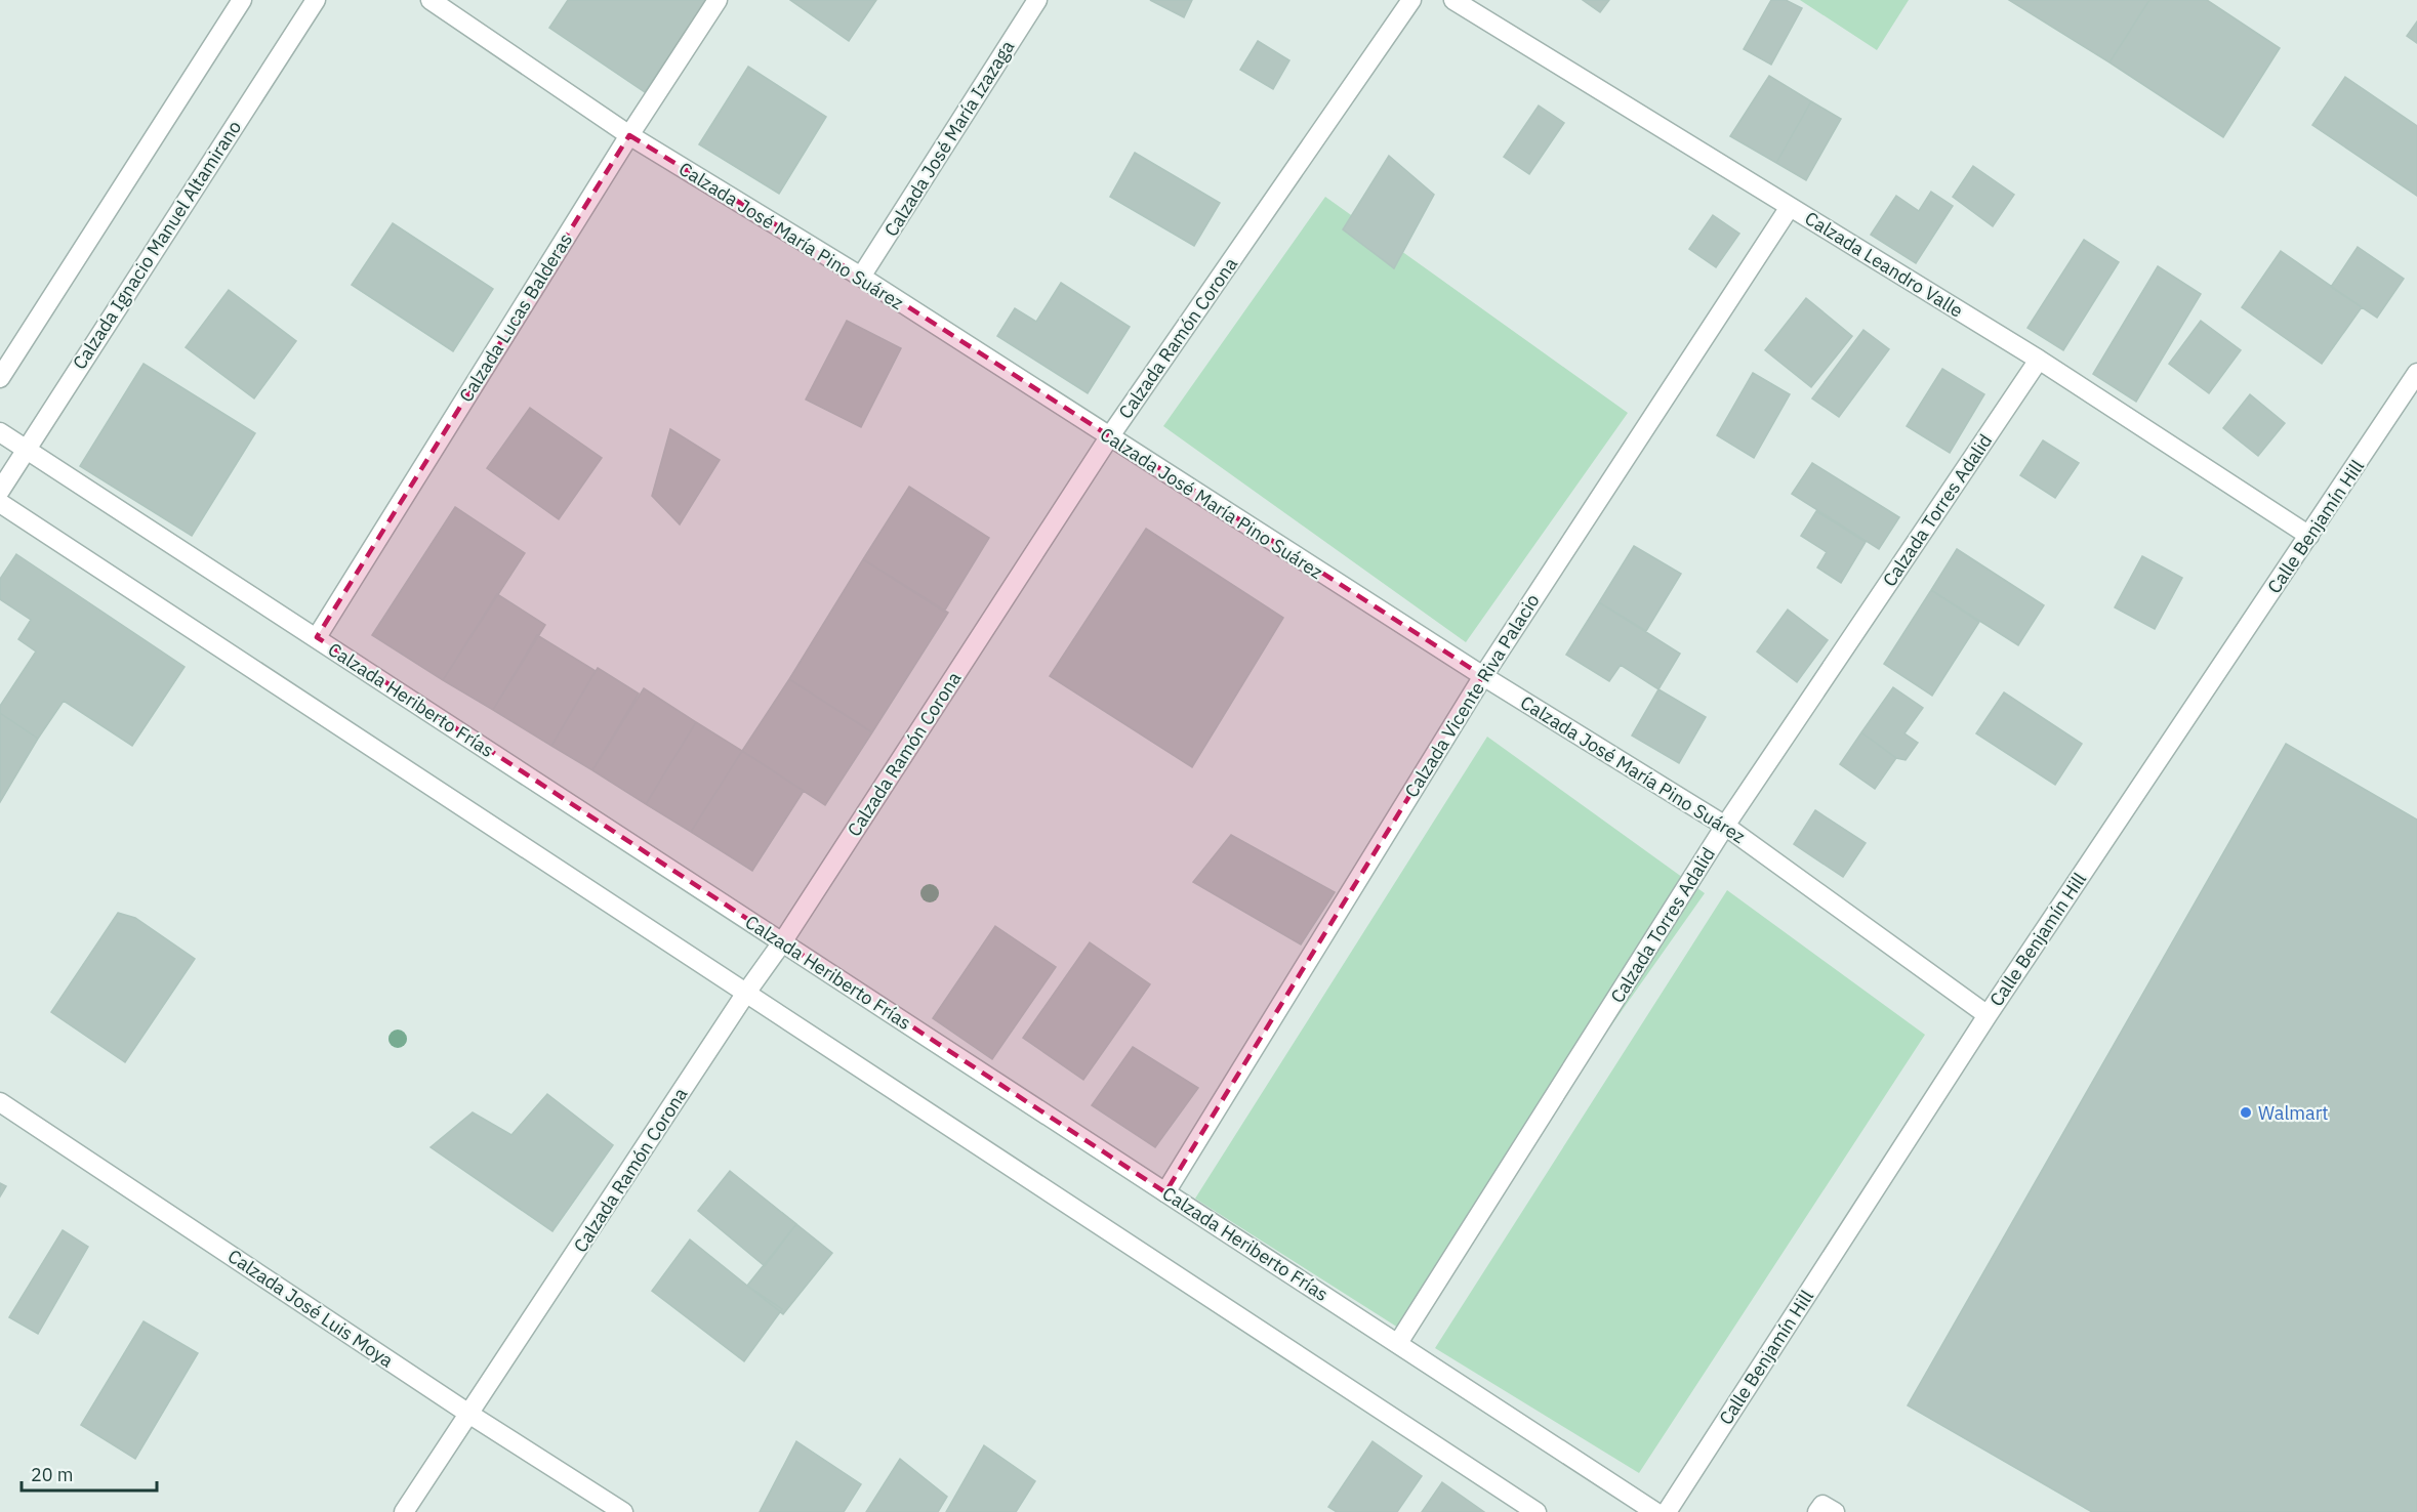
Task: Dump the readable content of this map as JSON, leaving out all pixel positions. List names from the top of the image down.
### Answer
{
  "streets": {
    "street": [
      "Calzada José María Izazaga",
      "Calzada José María Pino Suárez",
      "Calzada Ignacio Manuel Altamirano",
      "Calzada Leandro Valle",
      "Calzada Lucas Balderas",
      "Calzada Ramón Corona",
      "Calzada Torres Adalid",
      "Calle Benjamín Hill",
      "Calzada Vicente Riva Palacio",
      "Calzada Heriberto Frías",
      "Calzada José Luis Moya"
    ]
  },
  "crossings": [
    ["Calzada José María Izazaga", "Calzada José María Pino Suárez"],
    ["Calzada José María Pino Suárez", "Calzada Lucas Balderas"],
    ["Calzada José María Pino Suárez", "Calzada Ramón Corona"],
    ["Calzada José María Pino Suárez", "Calzada Torres Adalid"],
    ["Calzada José María Pino Suárez", "Calle Benjamín Hill"],
    ["Calzada José María Pino Suárez", "Calzada Vicente Riva Palacio"],
    ["Calzada Ignacio Manuel Altamirano", "Calzada Heriberto Frías"],
    ["Calzada Leandro Valle", "Calzada Torres Adalid"],
    ["Calzada Leandro Valle", "Calle Benjamín Hill"],
    ["Calzada Leandro Valle", "Calzada Vicente Riva Palacio"],
    ["Calzada Lucas Balderas", "Calzada Heriberto Frías"],
    ["Calzada Ramón Corona", "Calzada Heriberto Frías"],
    ["Calzada Ramón Corona", "Calzada José Luis Moya"],
    ["Calzada Torres Adalid", "Calzada Heriberto Frías"],
    ["Calzada Vicente Riva Palacio", "Calzada Heriberto Frías"]
  ],
  "places": ["Walmart"],
  "scale_bar": "20 m"
}
